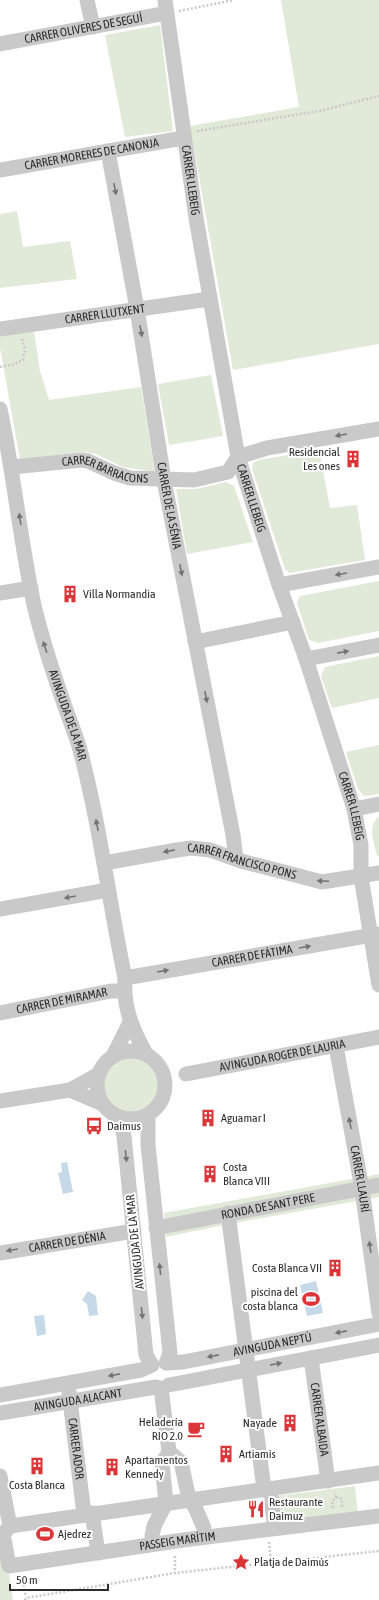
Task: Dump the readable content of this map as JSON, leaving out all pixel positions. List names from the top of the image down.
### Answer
{
  "streets": {
    "street": [
      "CARRER OLIVERES DE SEGUÍ",
      "CARRER MORERES DE CANONJA",
      "CARRER LLEBEIG",
      "CARRER LLUTXENT",
      "CARRER BARRACONS",
      "CARRER DE LA SÉNIA",
      "AVINGUDA DE LA MAR",
      "CARRER FRANCISCO PONS",
      "CARRER DE FÁTIMA",
      "CARRER DE MIRAMAR",
      "AVINGUDA ROGER DE LAURIA",
      "CARRER LLAURÍ",
      "RONDA DE SANT PERE",
      "CARRER DE DÉNIA",
      "AVINGUDA NEPTÚ",
      "AVINGUDA ALACANT",
      "CARRER ALBAIDA",
      "CARRER ADOR",
      "PASSEIG MARÍTIM"
    ]
  },
  "crossings": [
    ["CARRER OLIVERES DE SEGUÍ", "CARRER LLEBEIG"],
    ["CARRER MORERES DE CANONJA", "CARRER LLEBEIG"],
    ["CARRER MORERES DE CANONJA", "CARRER DE LA SÉNIA"],
    ["CARRER LLEBEIG", "CARRER LLUTXENT"],
    ["CARRER LLEBEIG", "CARRER BARRACONS"],
    ["CARRER LLEBEIG", "CARRER FRANCISCO PONS"],
    ["CARRER LLEBEIG", "CARRER DE FÁTIMA"],
    ["CARRER LLUTXENT", "CARRER DE LA SÉNIA"],
    ["CARRER BARRACONS", "CARRER DE LA SÉNIA"],
    ["CARRER BARRACONS", "AVINGUDA DE LA MAR"],
    ["CARRER DE LA SÉNIA", "CARRER FRANCISCO PONS"],
    ["AVINGUDA DE LA MAR", "CARRER FRANCISCO PONS"],
    ["AVINGUDA DE LA MAR", "CARRER DE FÁTIMA"],
    ["AVINGUDA DE LA MAR", "CARRER DE MIRAMAR"],
    ["AVINGUDA DE LA MAR", "RONDA DE SANT PERE"],
    ["AVINGUDA DE LA MAR", "CARRER DE DÉNIA"],
    ["AVINGUDA DE LA MAR", "AVINGUDA NEPTÚ"],
    ["AVINGUDA DE LA MAR", "AVINGUDA ALACANT"],
    ["CARRER DE FÁTIMA", "CARRER DE MIRAMAR"],
    ["AVINGUDA ROGER DE LAURIA", "CARRER LLAURÍ"],
    ["CARRER LLAURÍ", "RONDA DE SANT PERE"],
    ["AVINGUDA NEPTÚ", "AVINGUDA ALACANT"],
    ["AVINGUDA NEPTÚ", "CARRER ALBAIDA"],
    ["AVINGUDA ALACANT", "CARRER ADOR"],
    ["CARRER ADOR", "PASSEIG MARÍTIM"]
  ],
  "one_way": [
    "CARRER DE LA SÉNIA",
    "CARRER FRANCISCO PONS",
    "CARRER DE FÁTIMA",
    "CARRER LLAURÍ",
    "CARRER DE DÉNIA"
  ],
  "places": {
    "building": [
      "Residencial Les ones",
      "Villa Normandia",
      "Aguamar I",
      "Costa Blanca VIII",
      "Costa Blanca VII",
      "Nayade",
      "Artiamis",
      "Costa Blanca",
      "Apartamentos Kennedy"
    ],
    "bus stop": ["Daimus"],
    "sports": ["piscina del costa blanca", "Ajedrez"],
    "cafe": ["Heladería RIO 2.0"],
    "restaurant": ["Restaurante Daimuz"],
    "place": ["Platja de Daimús"]
  },
  "scale_bar": "50 m"
}
